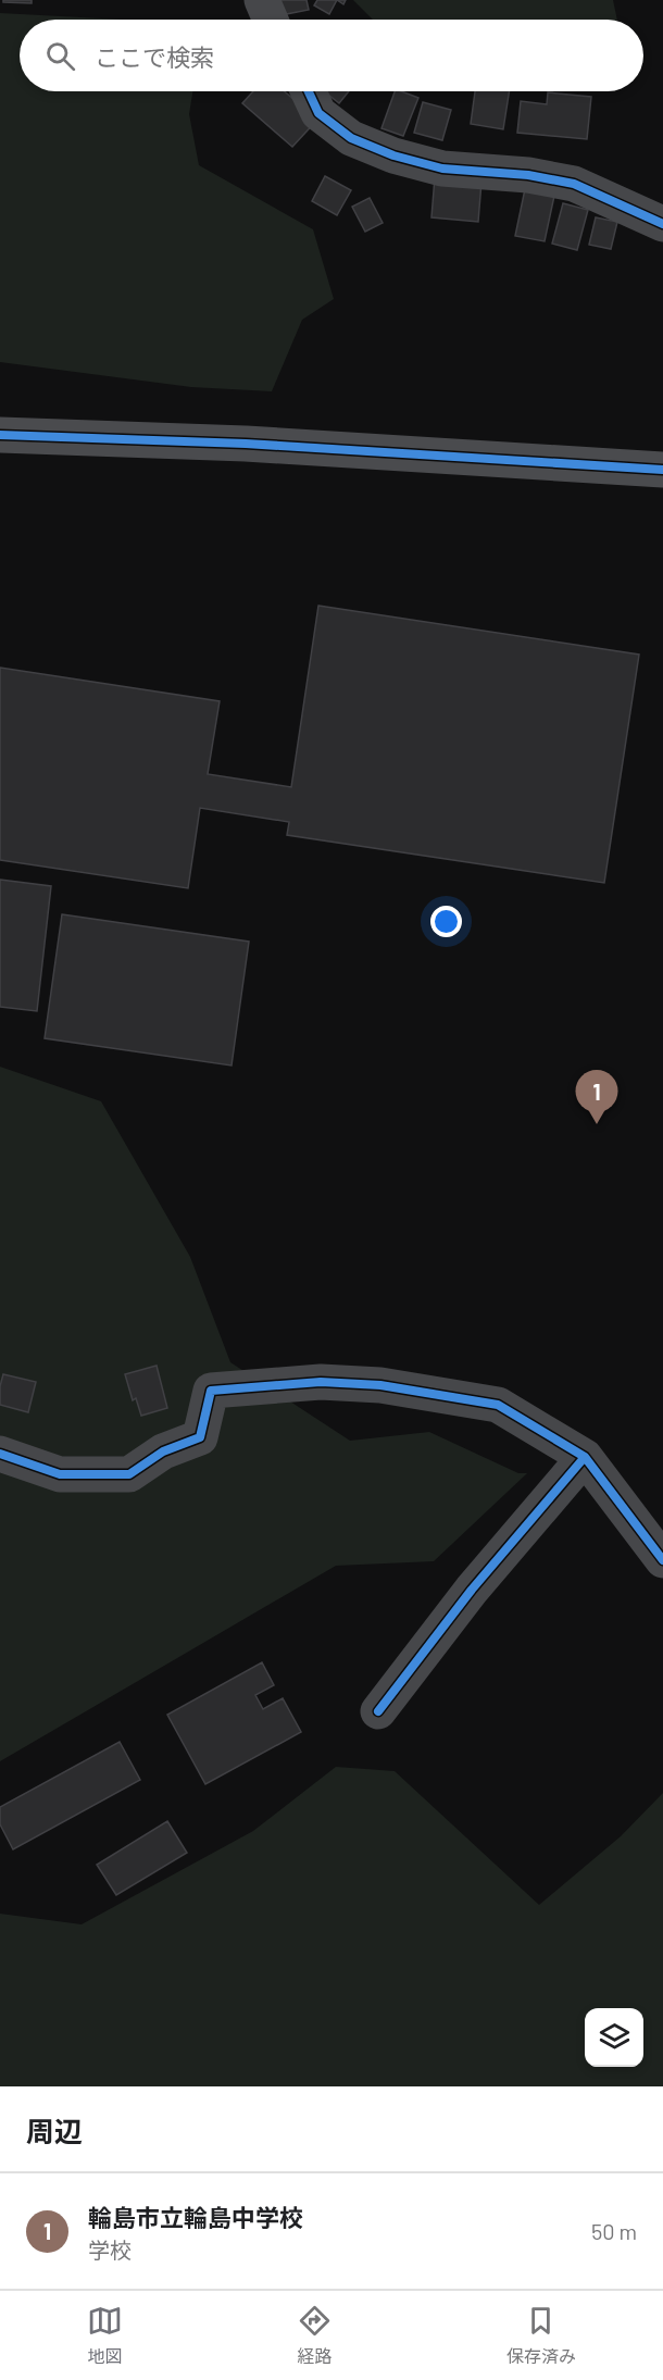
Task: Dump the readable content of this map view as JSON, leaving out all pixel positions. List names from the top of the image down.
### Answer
{
  "page": {
    "search": "ここで検索",
    "pins": "1",
    "heading": "周辺",
    "list": [
      {
        "mark": "1",
        "name": "輪島市立輪島中学校",
        "note": "学校",
        "value": "50 m"
      }
    ],
    "nav": ["地図", "経路", "保存済み"]
  }
}
